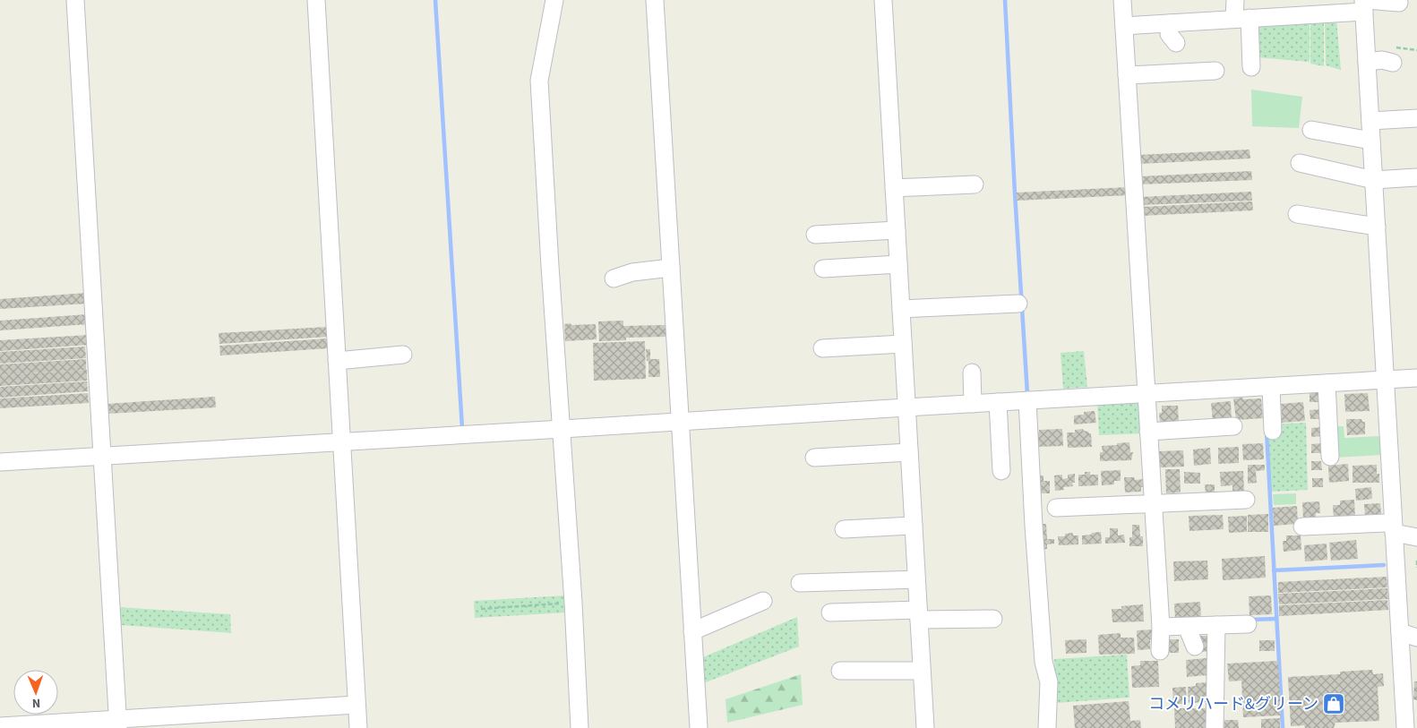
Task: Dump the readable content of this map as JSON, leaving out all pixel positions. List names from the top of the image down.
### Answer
{
  "places": {
    "shop": ["コメリハード&グリーン"]
  },
  "north": "bottom"
}
